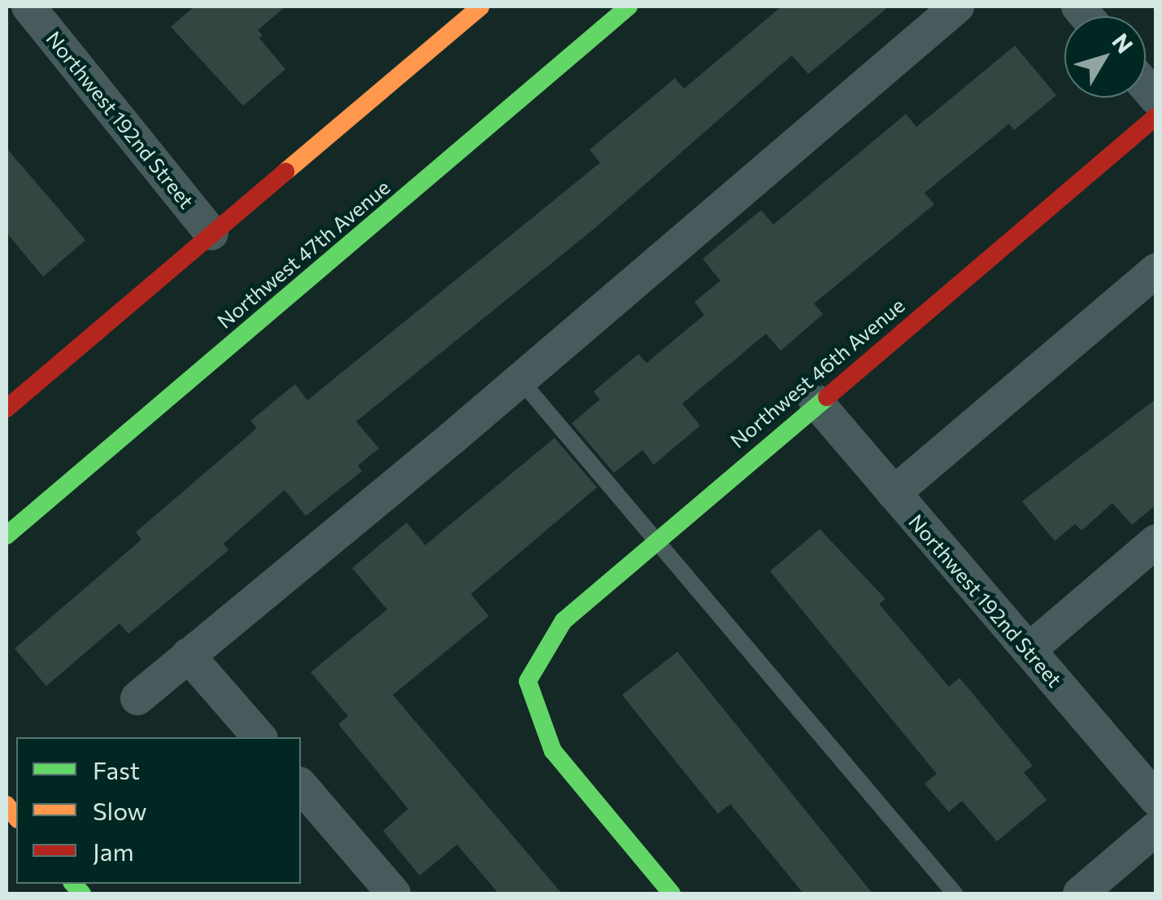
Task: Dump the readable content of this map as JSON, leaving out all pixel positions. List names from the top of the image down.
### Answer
{
  "streets": {
    "main road": ["Northwest 47th Avenue", "Northwest 46th Avenue"],
    "street": ["Northwest 192nd Street"]
  },
  "crossings": [
    ["Northwest 192nd Street", "Northwest 46th Avenue"]
  ],
  "legend": ["Fast", "Slow", "Jam"],
  "north": "top right"
}
